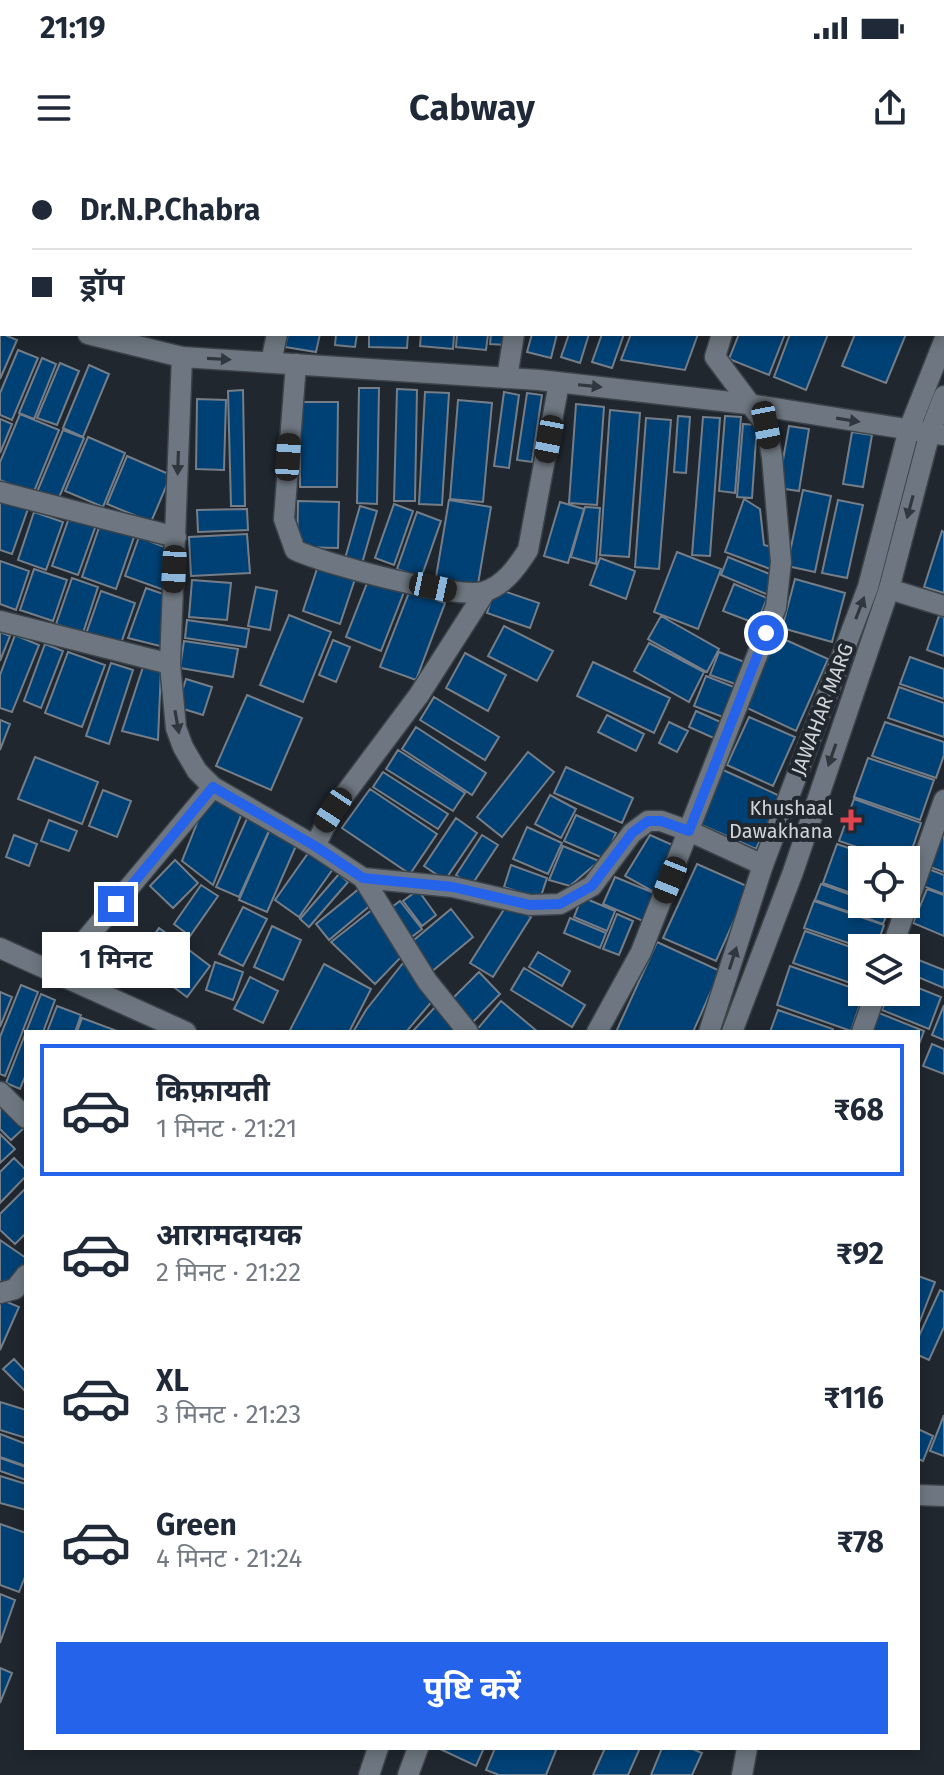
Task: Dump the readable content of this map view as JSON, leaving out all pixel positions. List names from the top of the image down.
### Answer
{
  "streets": {
    "street": ["JAWAHAR MARG"]
  },
  "places": {
    "health": ["Khushaal Dawakhana"]
  },
  "page": {
    "status": "21:19",
    "header": "Cabway",
    "banner": ["Dr.N.P.Chabra", "ड्रॉप"],
    "bubble": "1 मिनट",
    "list": [
      {
        "name": "किफ़ायती",
        "note": "1 मिनट · 21:21",
        "value": "₹68"
      },
      {
        "name": "आरामदायक",
        "note": "2 मिनट · 21:22",
        "value": "₹92"
      },
      {
        "name": "XL",
        "note": "3 मिनट · 21:23",
        "value": "₹116"
      },
      {
        "name": "Green",
        "note": "4 मिनट · 21:24",
        "value": "₹78"
      }
    ],
    "buttons": "पुष्टि करें"
  }
}
